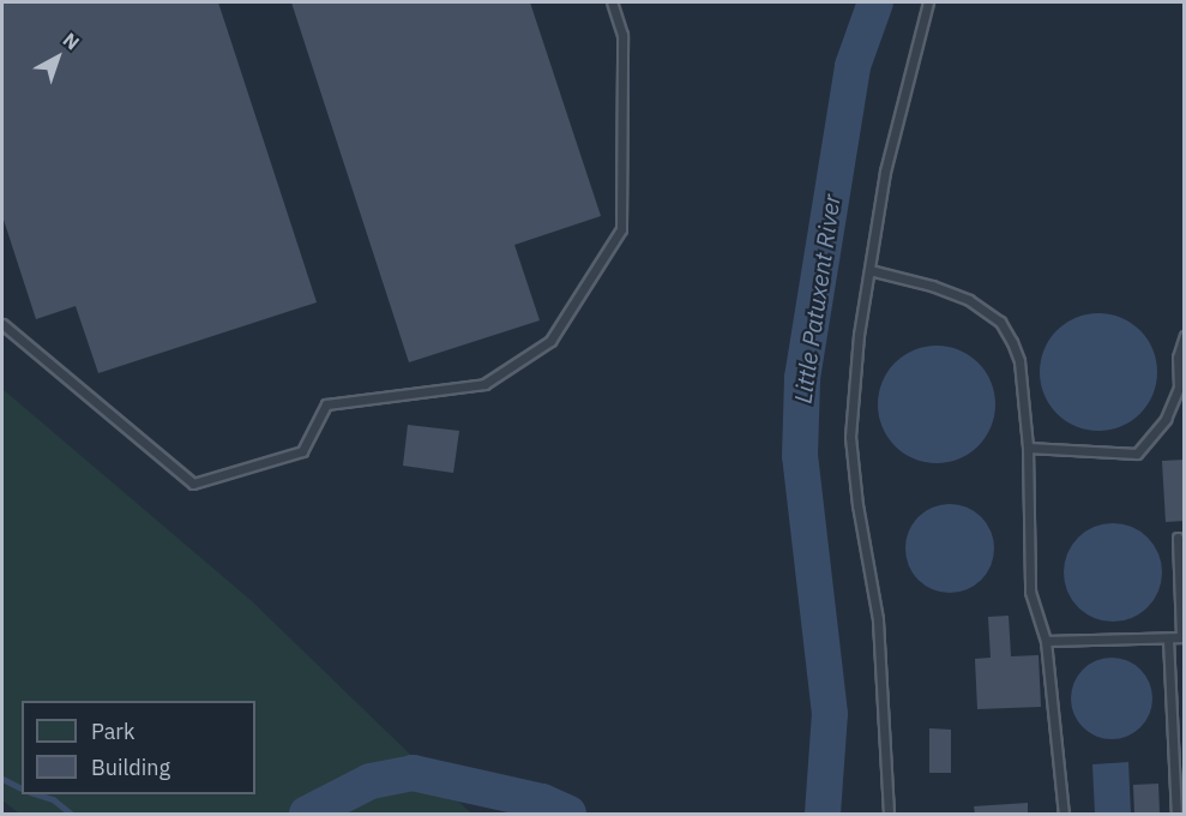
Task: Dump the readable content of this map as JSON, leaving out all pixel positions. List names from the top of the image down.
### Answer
{
  "water": ["Little Patuxent River"],
  "legend": ["Park", "Building"],
  "north": "top right"
}
